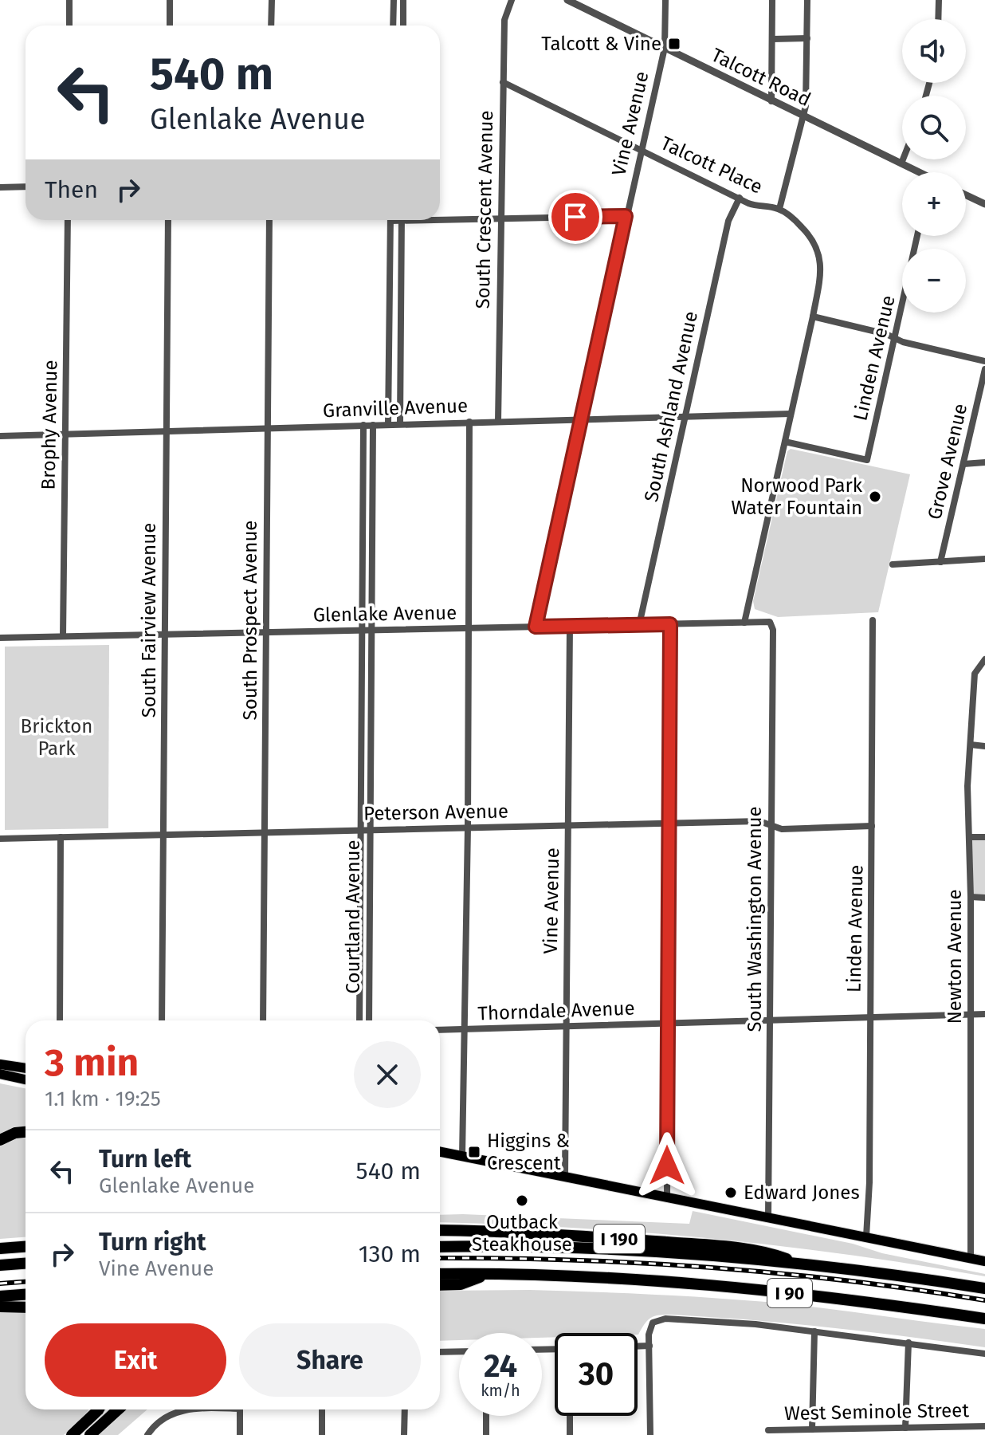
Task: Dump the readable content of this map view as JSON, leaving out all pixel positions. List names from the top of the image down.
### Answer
{
  "streets": {
    "highway": ["I 190", "I 90"],
    "street": [
      "Talcott Road",
      "Vine Avenue",
      "Talcott Place",
      "South Crescent Avenue",
      "Linden Avenue",
      "South Ashland Avenue",
      "Granville Avenue",
      "Brophy Avenue",
      "Grove Avenue",
      "Glenlake Avenue",
      "South Fairview Avenue",
      "South Prospect Avenue",
      "Peterson Avenue",
      "Courtland Avenue",
      "South Washington Avenue",
      "Newton Avenue",
      "Thorndale Avenue",
      "West Seminole Street"
    ]
  },
  "crossings": [
    ["Talcott Road", "Vine Avenue"],
    ["Vine Avenue", "Talcott Place"],
    ["Vine Avenue", "Granville Avenue"],
    ["Vine Avenue", "Glenlake Avenue"],
    ["Vine Avenue", "Peterson Avenue"],
    ["Vine Avenue", "Thorndale Avenue"],
    ["Talcott Place", "South Crescent Avenue"],
    ["Talcott Place", "South Ashland Avenue"],
    ["South Crescent Avenue", "Granville Avenue"],
    ["Linden Avenue", "Peterson Avenue"],
    ["Linden Avenue", "Thorndale Avenue"],
    ["South Ashland Avenue", "Granville Avenue"],
    ["South Ashland Avenue", "Glenlake Avenue"],
    ["Granville Avenue", "Brophy Avenue"],
    ["Granville Avenue", "South Fairview Avenue"],
    ["Granville Avenue", "South Prospect Avenue"],
    ["Granville Avenue", "Courtland Avenue"],
    ["Brophy Avenue", "Glenlake Avenue"],
    ["Glenlake Avenue", "South Fairview Avenue"],
    ["Glenlake Avenue", "South Prospect Avenue"],
    ["Glenlake Avenue", "Courtland Avenue"],
    ["Glenlake Avenue", "South Washington Avenue"],
    ["South Fairview Avenue", "Peterson Avenue"],
    ["South Prospect Avenue", "Peterson Avenue"],
    ["Peterson Avenue", "Courtland Avenue"],
    ["Peterson Avenue", "South Washington Avenue"],
    ["South Washington Avenue", "Thorndale Avenue"],
    ["Newton Avenue", "Thorndale Avenue"],
    ["I 190", "I 90"]
  ],
  "parks": ["Brickton Park"],
  "places": {
    "transit": ["Talcott & Vine", "Higgins & Crescent"],
    "other": ["Norwood Park Water Fountain", "Edward Jones", "Outback Steakhouse"]
  },
  "page": {
    "map_buttons": ["+", "−"],
    "turn": ["540 m", "Glenlake Avenue"],
    "then": "Then",
    "heading": ["3 min", "1.1 km · 19:25"],
    "list": [
      {
        "name": "Turn left",
        "note": "Glenlake Avenue",
        "value": "540 m"
      },
      {
        "name": "Turn right",
        "note": "Vine Avenue",
        "value": "130 m"
      }
    ],
    "buttons": ["Exit", "Share"],
    "speed": "24 km/h",
    "limit": "30"
  }
}
